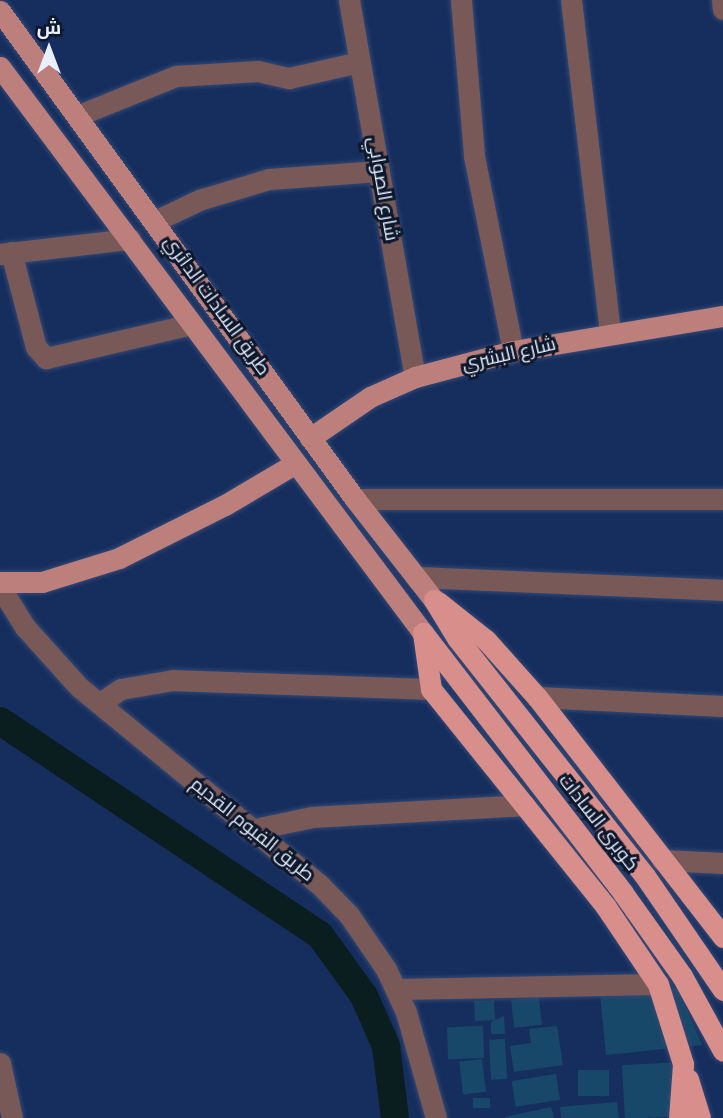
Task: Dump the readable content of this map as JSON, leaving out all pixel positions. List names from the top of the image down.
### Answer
{
  "streets": {
    "highway": ["كوبرى السادات"],
    "main road": ["طريق السادات الدائري", "شارع البشري"],
    "street": ["شارع الصوابي", "طريق الفيوم القديم"]
  },
  "crossings": [
    ["شارع الصوابي", "شارع البشري"],
    ["طريق السادات الدائري", "شارع البشري"],
    ["طريق السادات الدائري", "كوبرى السادات"]
  ],
  "north": "top"
}
